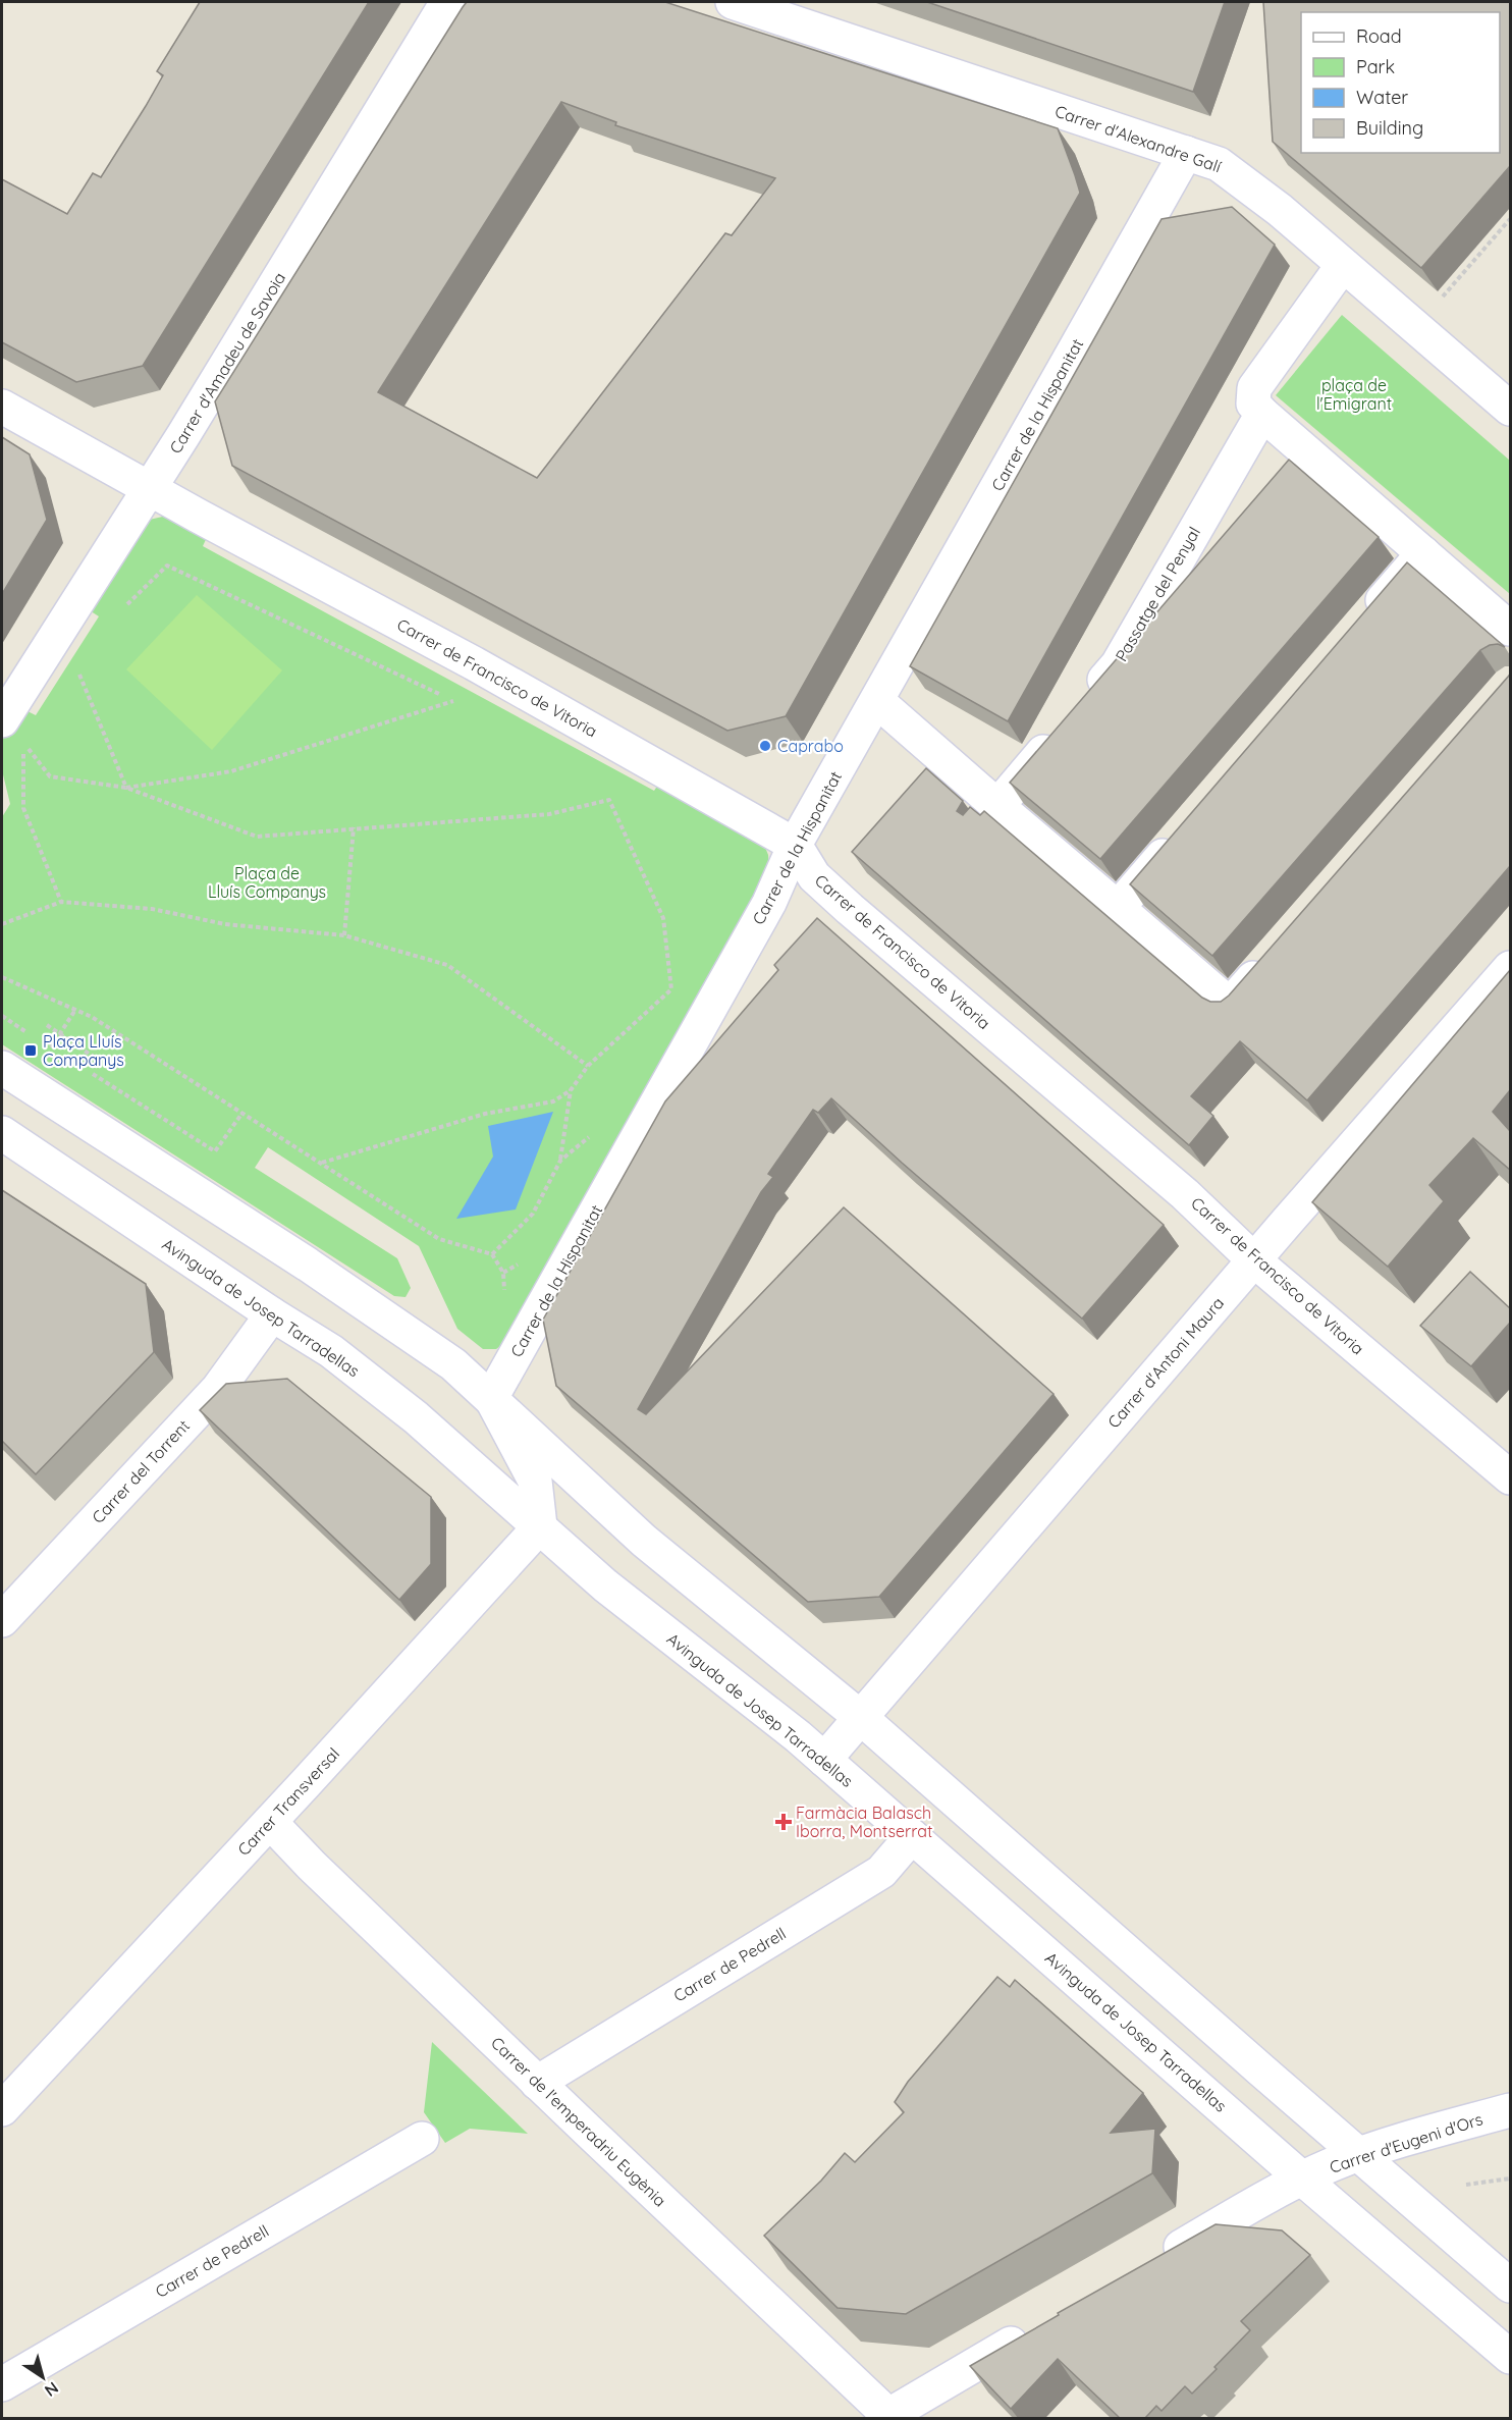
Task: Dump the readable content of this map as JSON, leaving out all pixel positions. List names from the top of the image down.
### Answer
{
  "streets": {
    "street": [
      "Carrer d'Alexandre Galí",
      "Carrer d'Amadeu de Savoia",
      "Carrer de la Hispanitat",
      "Passatge del Penyal",
      "Carrer de Francisco de Vitoria",
      "Avinguda de Josep Tarradellas",
      "Carrer d'Antoni Maura",
      "Carrer del Torrent",
      "Carrer Transversal",
      "Carrer de Pedrell",
      "Carrer de l'emperadriu Eugènia",
      "Carrer d'Eugeni d'Ors"
    ]
  },
  "crossings": [
    ["Carrer d'Alexandre Galí", "Carrer de la Hispanitat"],
    ["Carrer d'Amadeu de Savoia", "Carrer de Francisco de Vitoria"],
    ["Carrer de la Hispanitat", "Carrer de Francisco de Vitoria"],
    ["Carrer de Francisco de Vitoria", "Carrer d'Antoni Maura"],
    ["Avinguda de Josep Tarradellas", "Carrer d'Antoni Maura"],
    ["Avinguda de Josep Tarradellas", "Carrer del Torrent"],
    ["Avinguda de Josep Tarradellas", "Carrer Transversal"],
    ["Avinguda de Josep Tarradellas", "Carrer de Pedrell"],
    ["Avinguda de Josep Tarradellas", "Carrer d'Eugeni d'Ors"],
    ["Carrer Transversal", "Carrer de l'emperadriu Eugènia"],
    ["Carrer de Pedrell", "Carrer de l'emperadriu Eugènia"]
  ],
  "parks": ["plaça de l'Emigrant", "Plaça de Lluís Companys"],
  "places": {
    "other": ["Caprabo"],
    "transit": ["Plaça Lluís Companys"],
    "health": ["Farmàcia Balasch Iborra, Montserrat"]
  },
  "legend": [
    "Road",
    "Park",
    "Water",
    "Building"
  ],
  "north": "bottom right"
}
